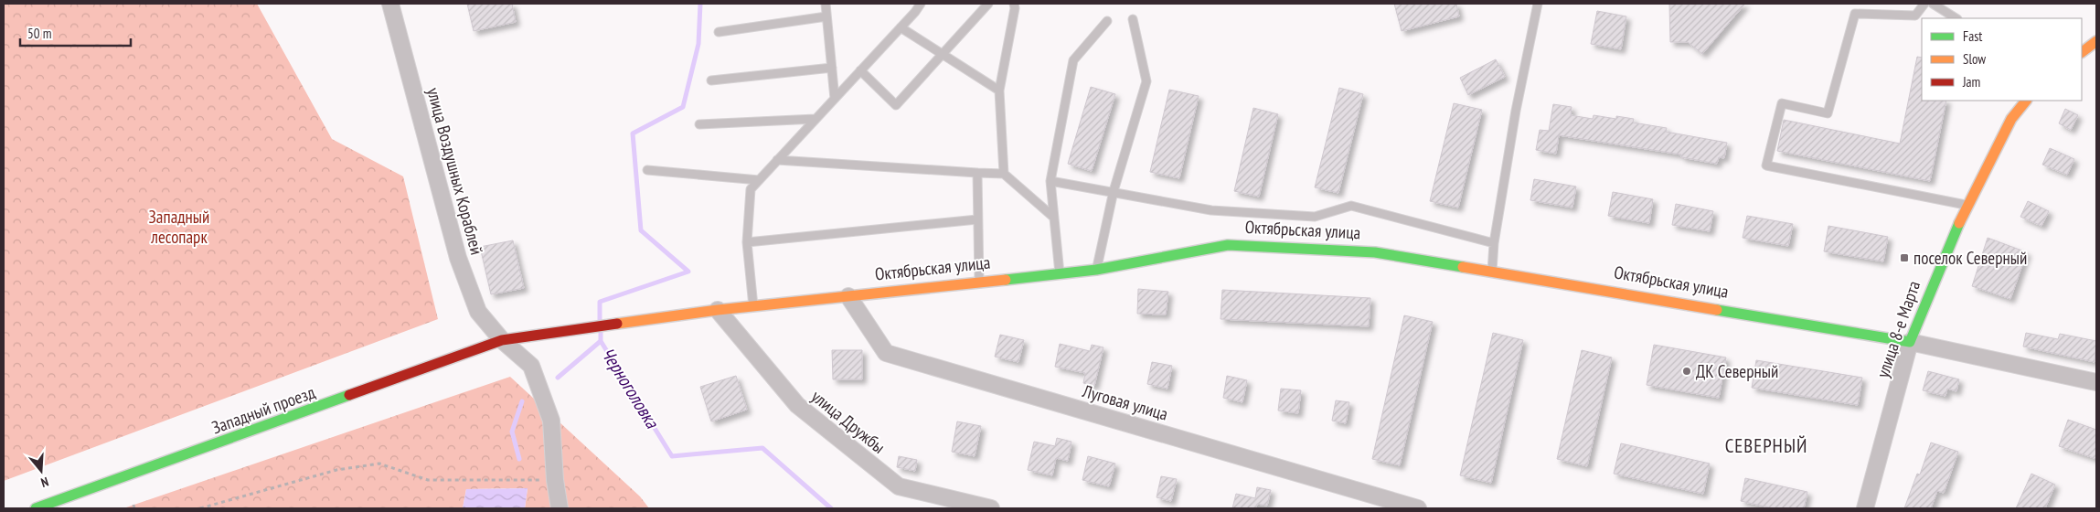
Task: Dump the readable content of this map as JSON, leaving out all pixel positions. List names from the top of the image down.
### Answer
{
  "streets": {
    "street": [
      "улица Воздушных Кораблей",
      "Октябрьская улица",
      "улица 8-е Марта",
      "Луговая улица",
      "Западный проезд",
      "улица Дружбы"
    ]
  },
  "crossings": [
    ["улица Воздушных Кораблей", "Октябрьская улица"],
    ["улица Воздушных Кораблей", "Западный проезд"],
    ["Октябрьская улица", "улица 8-е Марта"],
    ["Октябрьская улица", "Луговая улица"],
    ["Октябрьская улица", "Западный проезд"],
    ["Октябрьская улица", "улица Дружбы"]
  ],
  "districts": ["СЕВЕРНЫЙ"],
  "water": ["Черноголовка"],
  "parks": ["Западный лесопарк"],
  "places": {
    "transit": ["поселок Северный"],
    "other": ["ДК Северный"]
  },
  "legend": ["Fast", "Slow", "Jam"],
  "scale_bar": "50 m",
  "north": "bottom"
}
